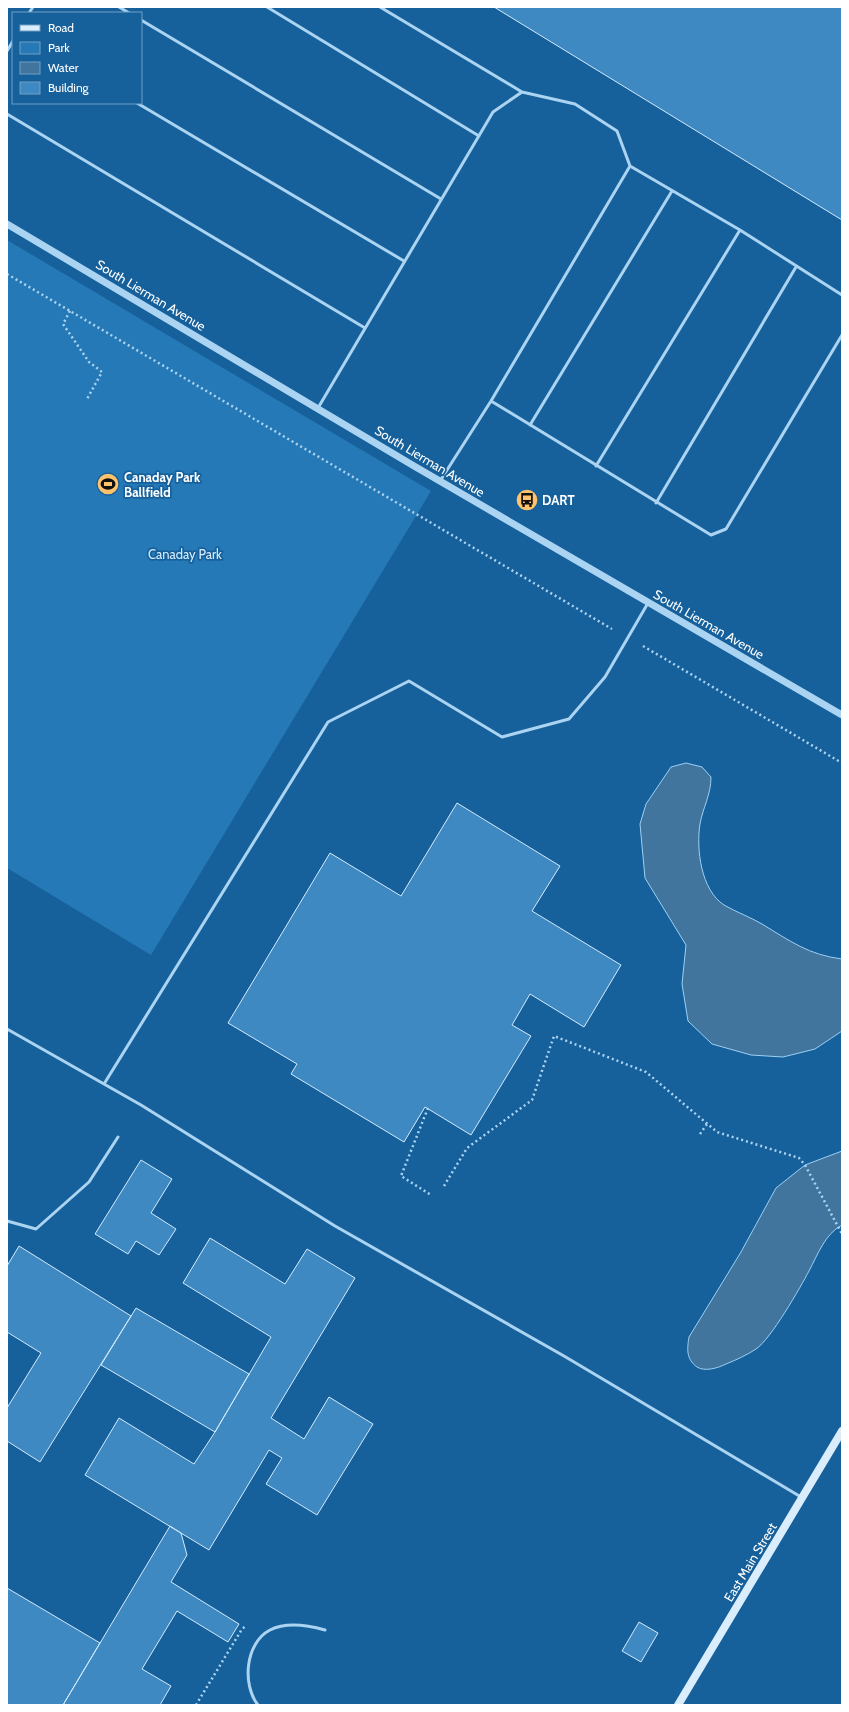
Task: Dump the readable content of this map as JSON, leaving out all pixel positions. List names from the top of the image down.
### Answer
{
  "streets": {
    "main road": ["East Main Street"],
    "street": ["South Lierman Avenue"]
  },
  "parks": ["Canaday Park"],
  "places": {
    "sports": ["Canaday Park Ballfield"],
    "bus stop": ["DART"]
  },
  "legend": [
    "Road",
    "Park",
    "Water",
    "Building"
  ]
}
